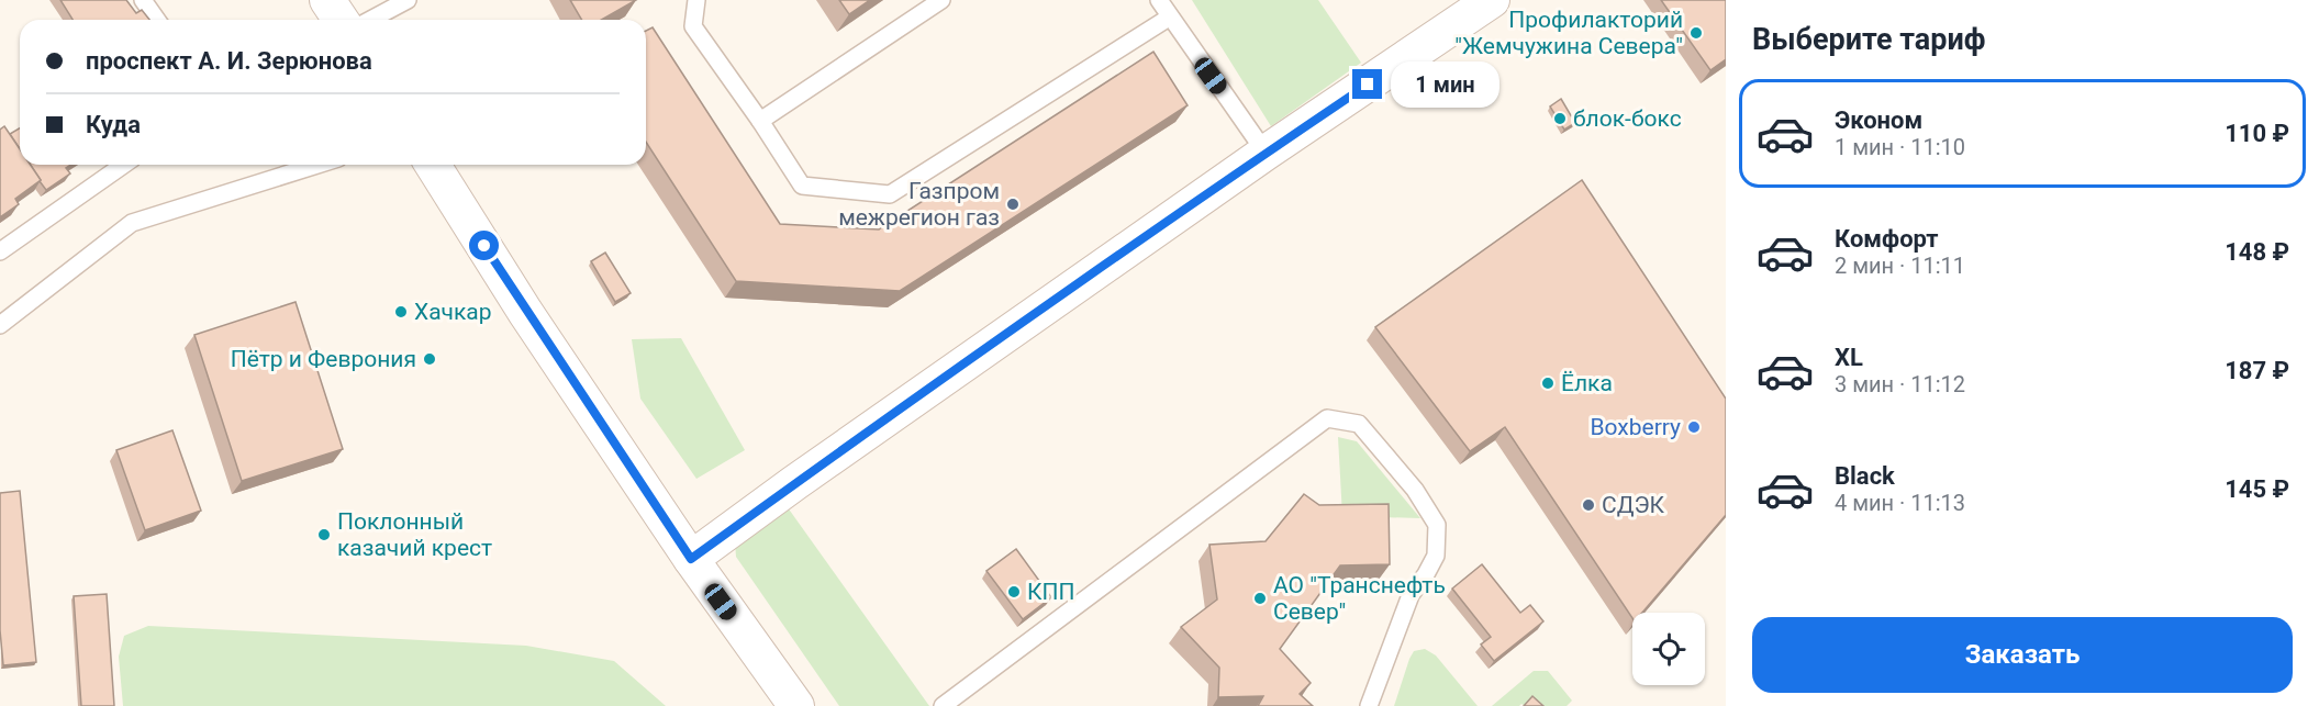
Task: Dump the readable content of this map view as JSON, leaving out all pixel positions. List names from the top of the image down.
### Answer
{
  "places": [
    "Профилакторий \"Жемчужина Севера\"",
    "блок-бокс",
    "Газпром межрегион газ",
    "Хачкар",
    "Пётр и Феврония",
    "Ёлка",
    "Boxberry",
    "СДЭК",
    "Поклонный казачий крест",
    "КПП",
    "АО \"Транснефть Север\""
  ],
  "page": {
    "heading": "Выберите тариф",
    "banner": ["проспект А. И. Зерюнова", "Куда"],
    "bubble": "1 мин",
    "list": [
      {
        "name": "Эконом",
        "note": "1 мин · 11:10",
        "value": "110 ₽"
      },
      {
        "name": "Комфорт",
        "note": "2 мин · 11:11",
        "value": "148 ₽"
      },
      {
        "name": "XL",
        "note": "3 мин · 11:12",
        "value": "187 ₽"
      },
      {
        "name": "Black",
        "note": "4 мин · 11:13",
        "value": "145 ₽"
      }
    ],
    "buttons": "Заказать"
  }
}
